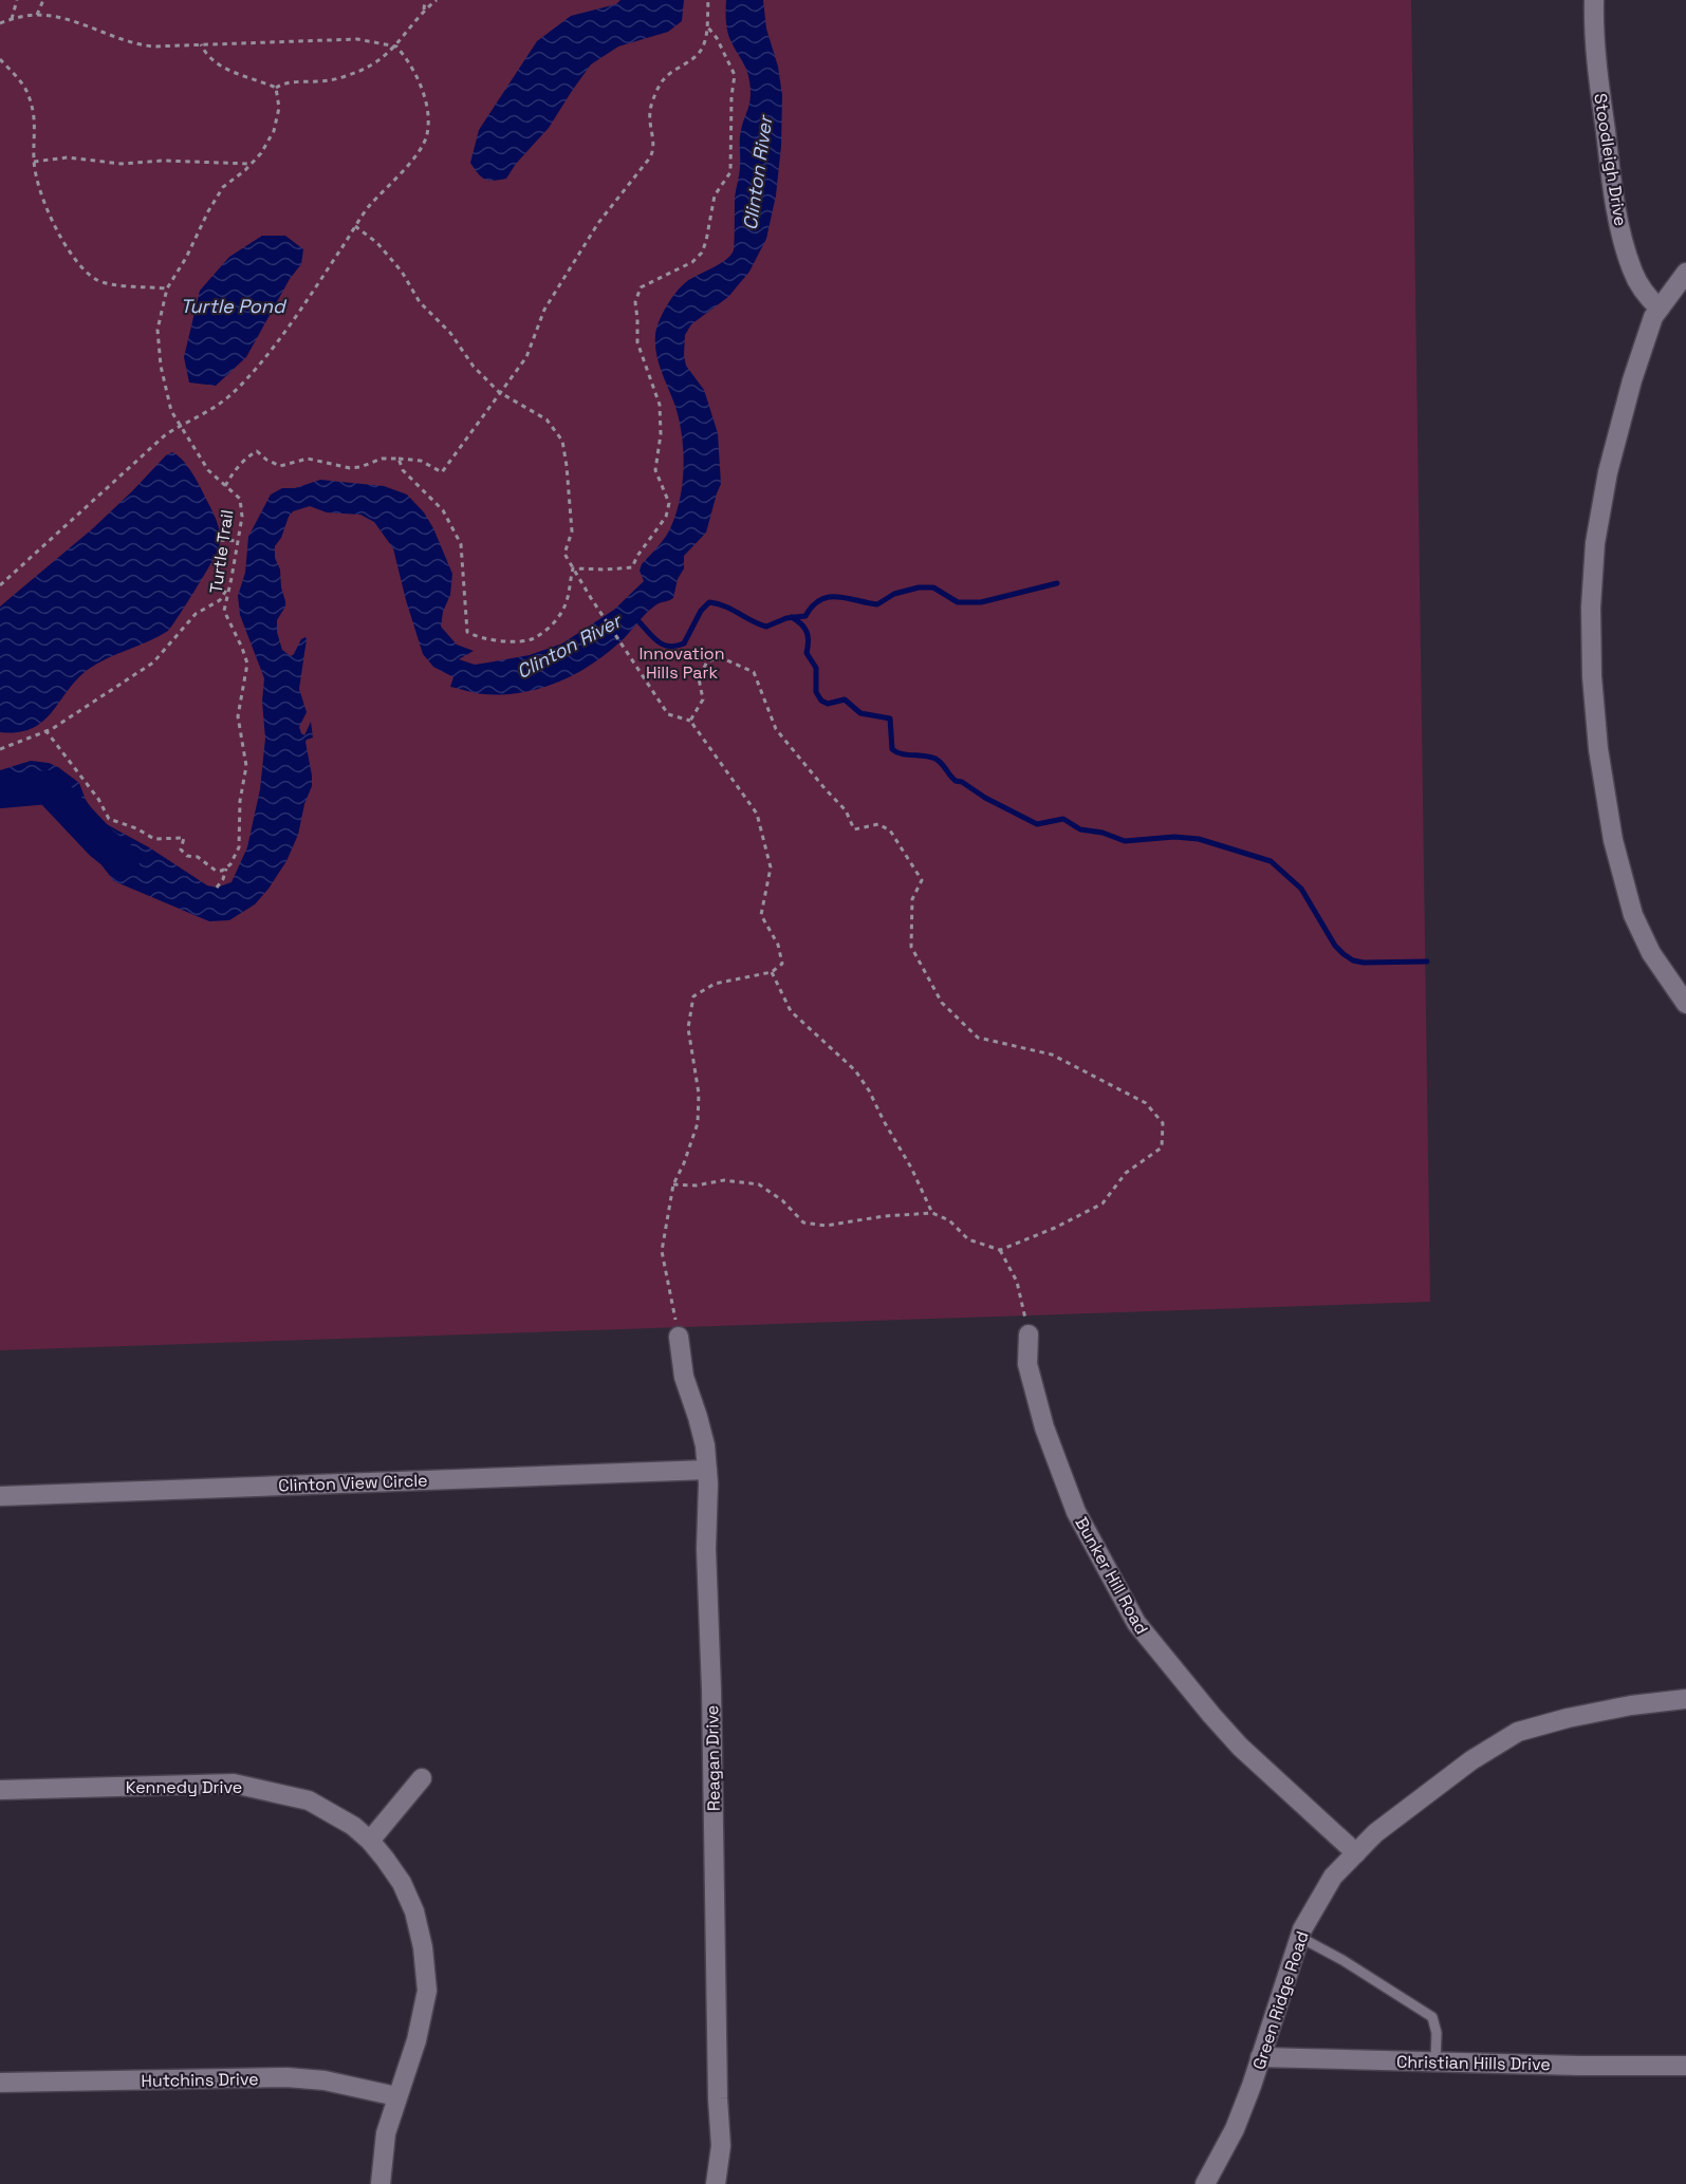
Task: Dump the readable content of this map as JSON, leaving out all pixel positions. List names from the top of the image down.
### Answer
{
  "streets": {
    "street": [
      "Stoodleigh Drive",
      "Clinton View Circle",
      "Bunker Hill Road",
      "Reagan Drive",
      "Kennedy Drive",
      "Green Ridge Road",
      "Christian Hills Drive",
      "Hutchins Drive"
    ],
    "path": ["Turtle Trail"]
  },
  "crossings": [
    ["Clinton View Circle", "Reagan Drive"],
    ["Bunker Hill Road", "Green Ridge Road"],
    ["Kennedy Drive", "Hutchins Drive"],
    ["Green Ridge Road", "Christian Hills Drive"]
  ],
  "water": ["Clinton River", "Turtle Pond"],
  "parks": ["Innovation Hills Park"]
}
